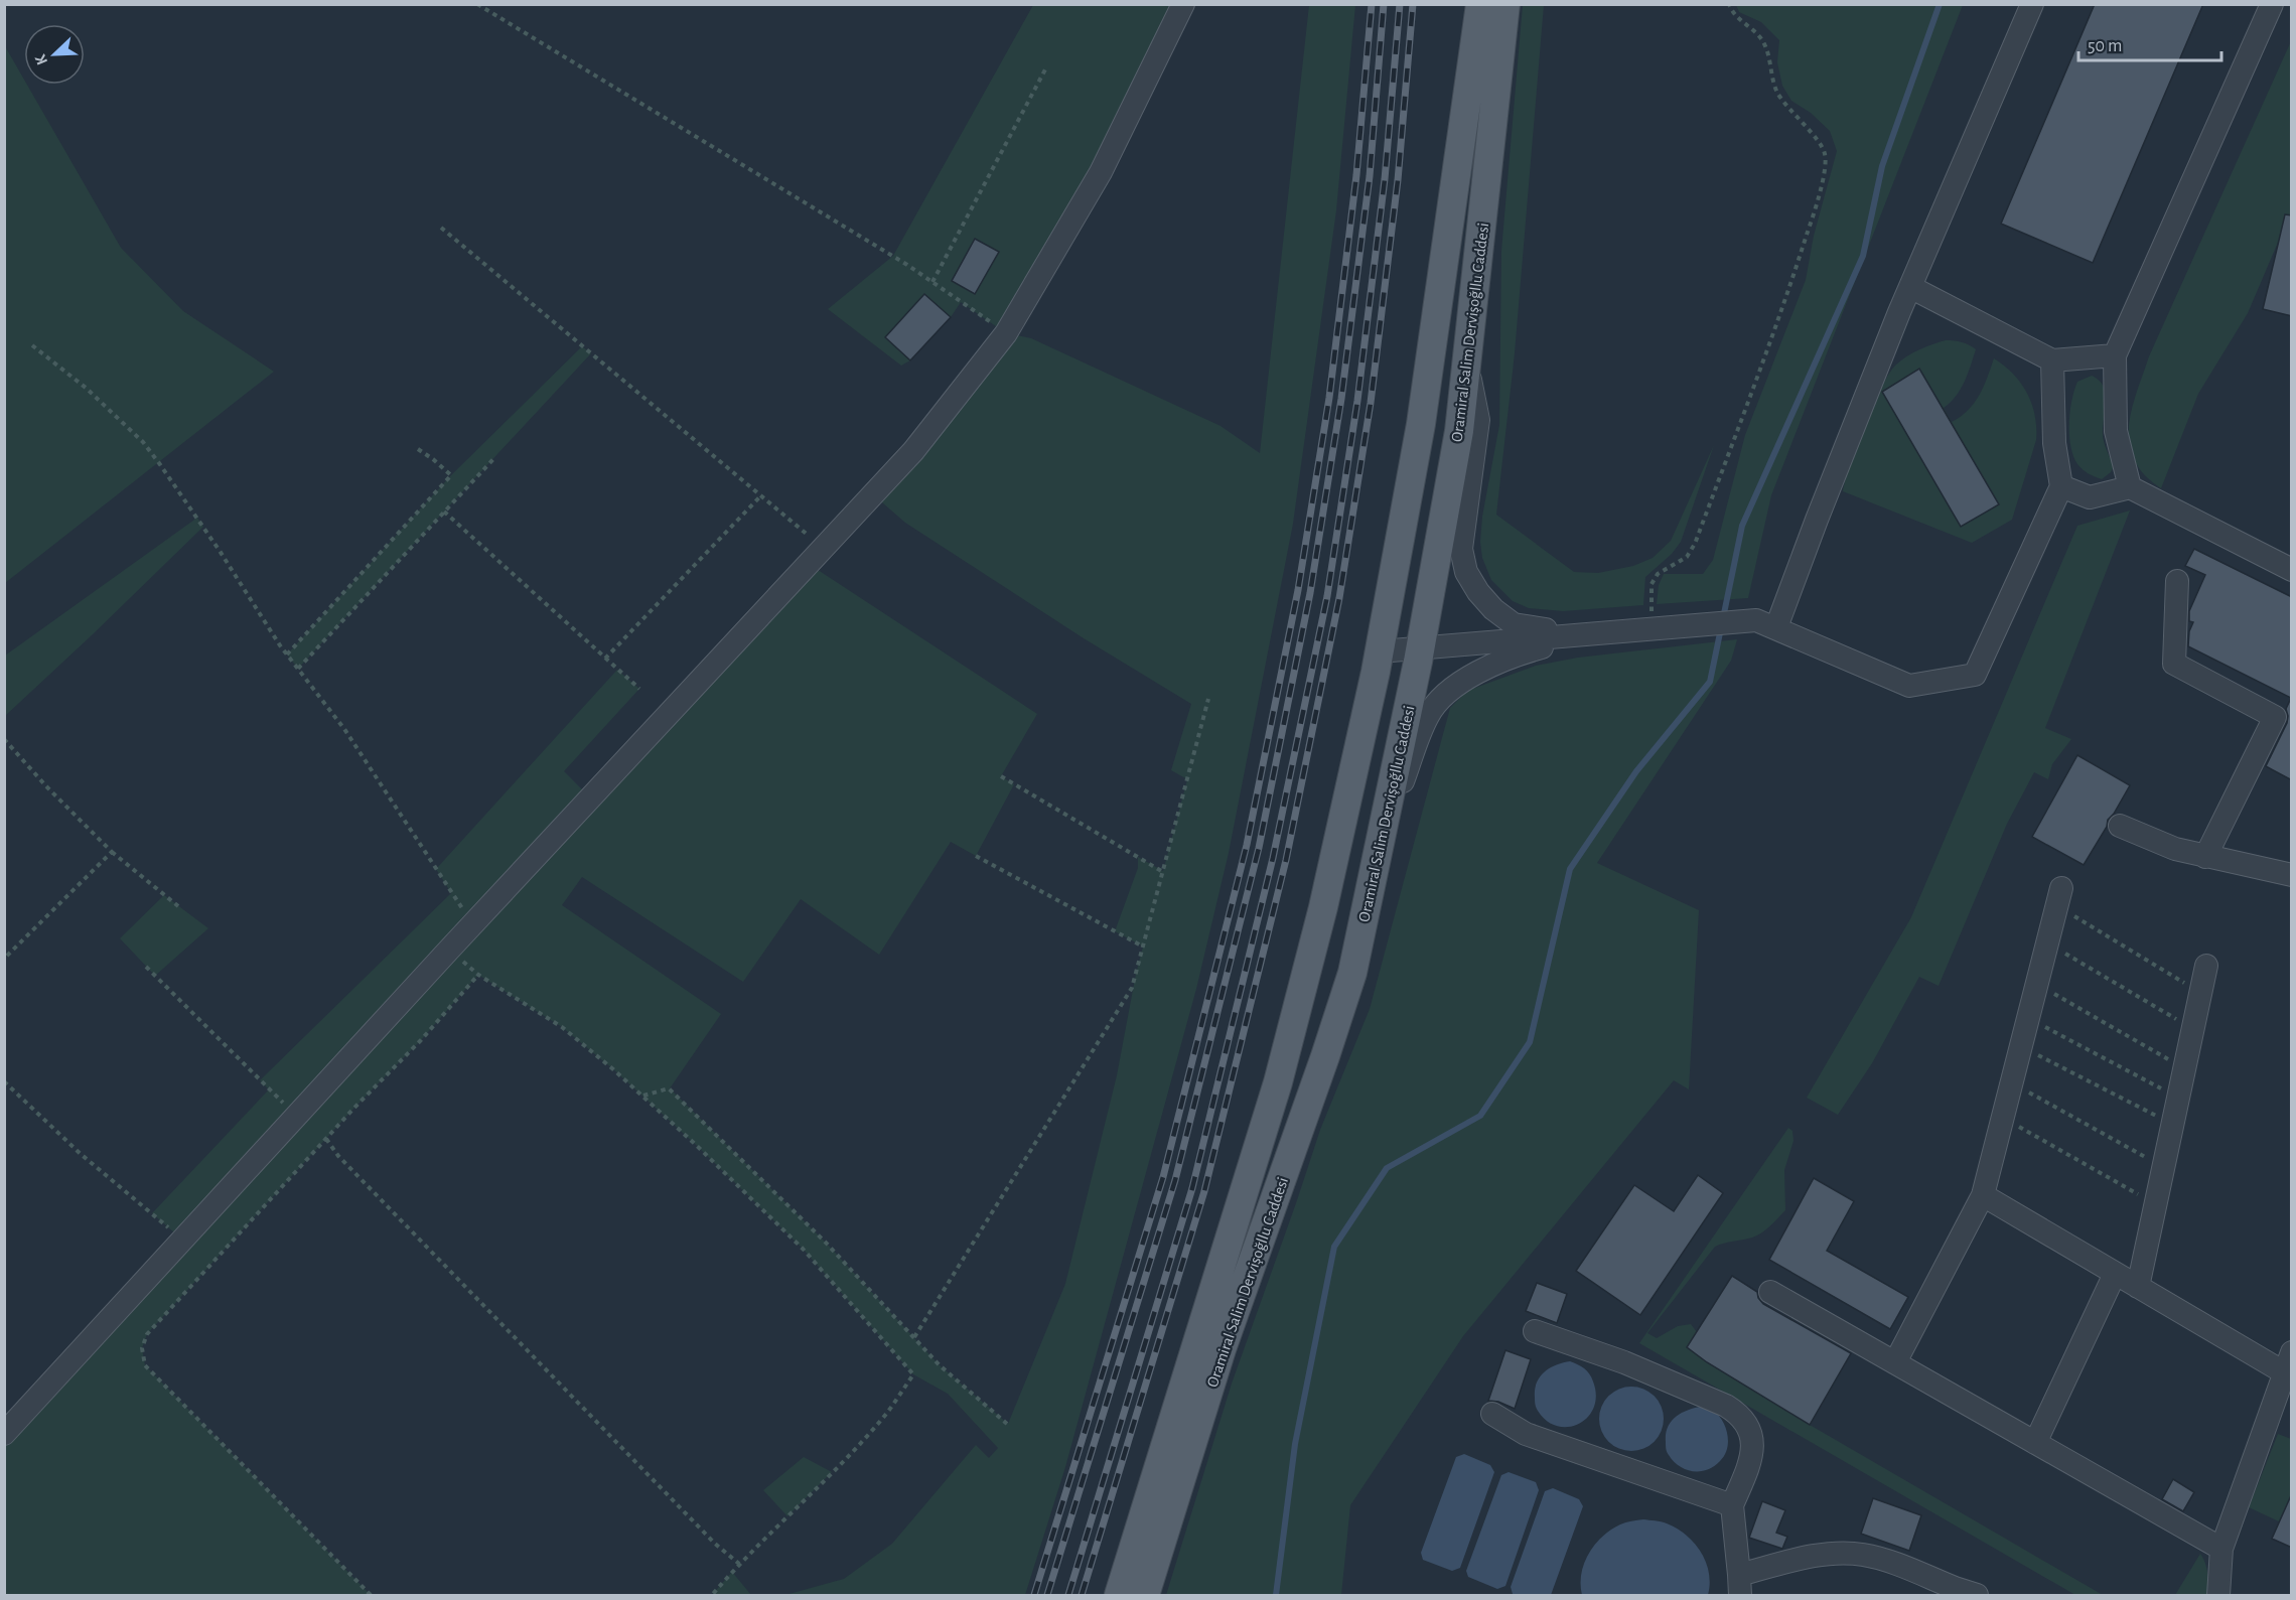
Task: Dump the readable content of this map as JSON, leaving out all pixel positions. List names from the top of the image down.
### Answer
{
  "streets": {
    "main road": ["Oramiral Salim Dervişoğllu Caddesi"]
  },
  "scale_bar": "50 m",
  "north": "bottom left"
}
